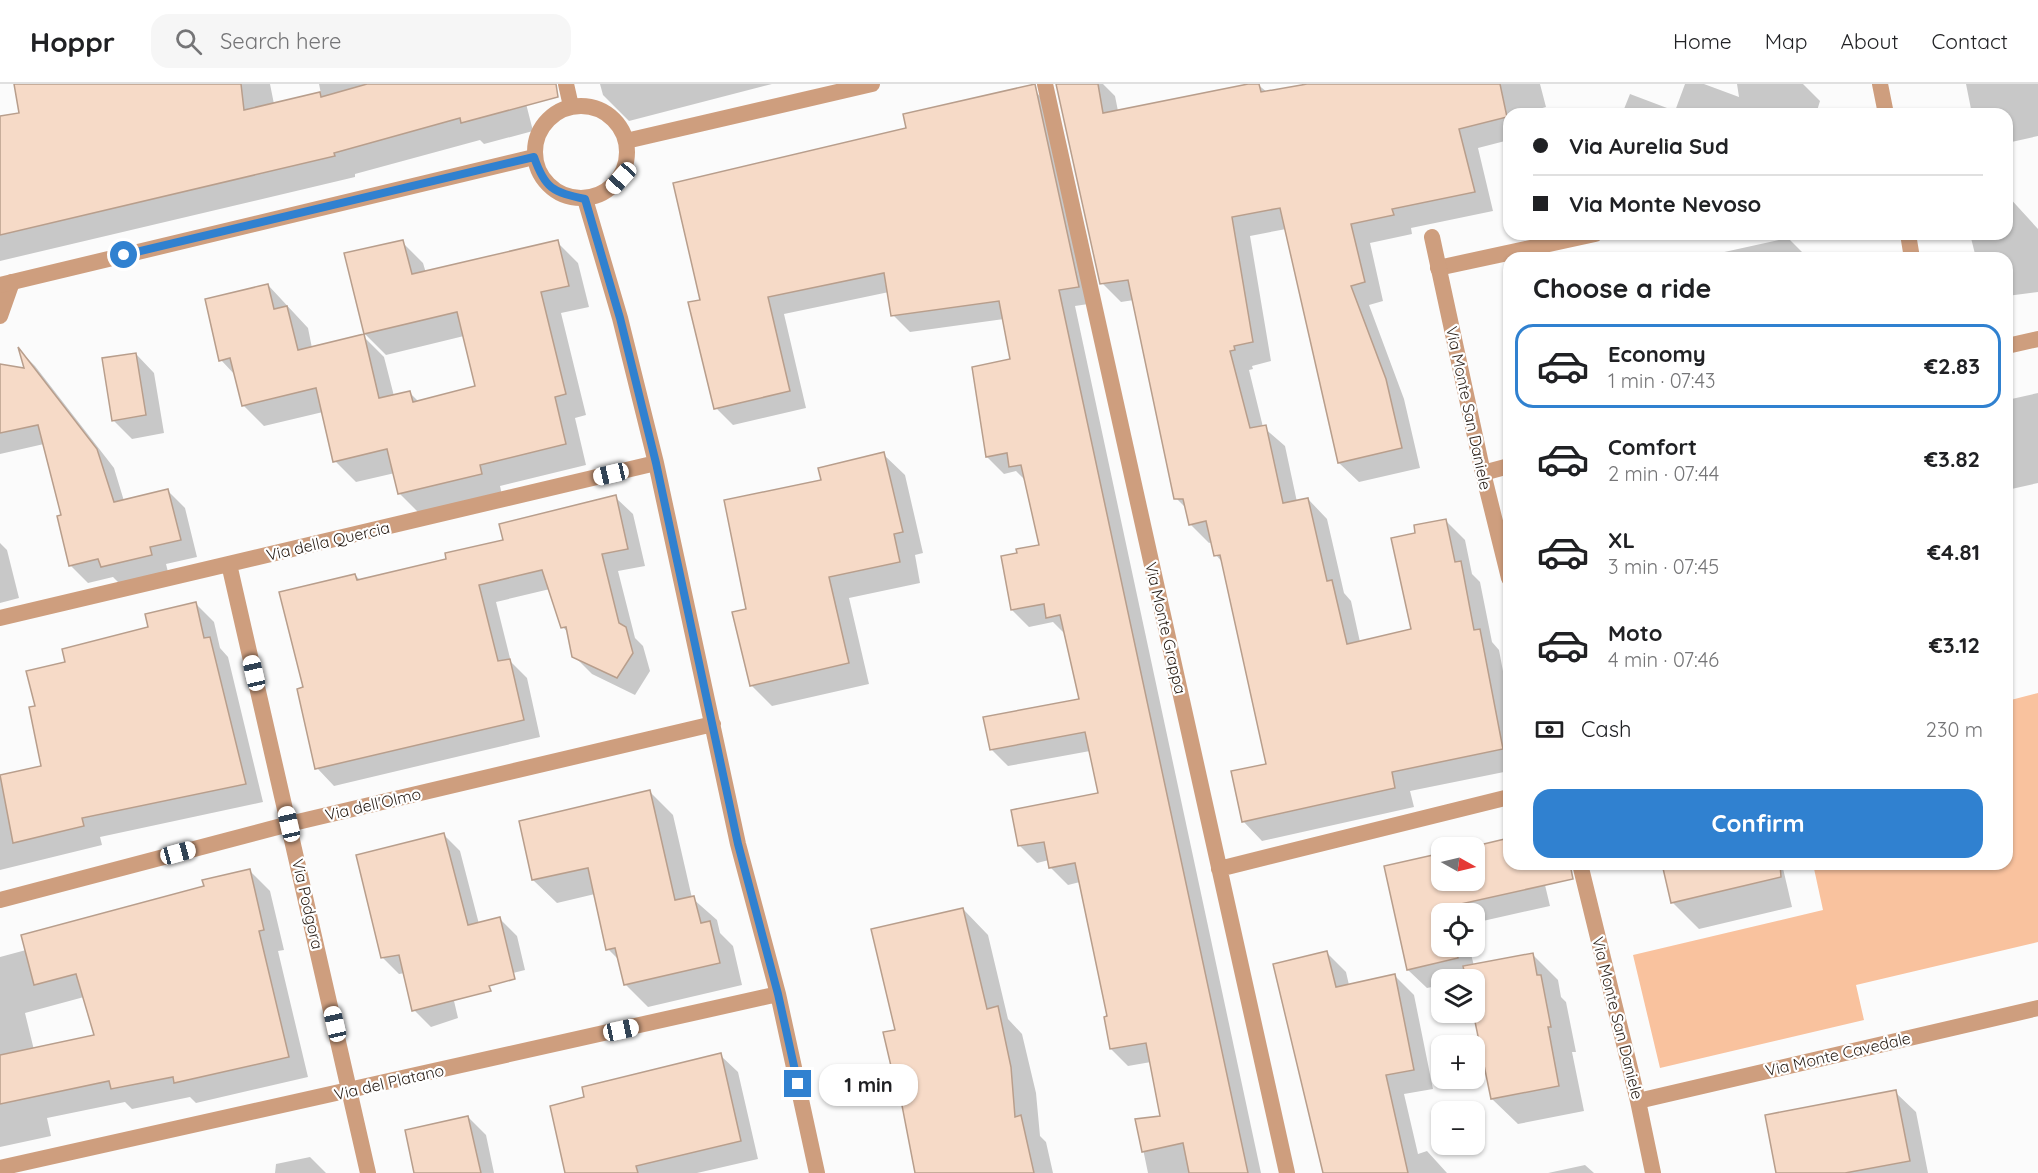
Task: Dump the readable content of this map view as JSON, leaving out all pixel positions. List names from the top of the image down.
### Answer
{
  "streets": {
    "street": [
      "Via Monte San Daniele",
      "Via della Quercia",
      "Via Monte Grappa",
      "Via dell'Olmo",
      "Via Podgora",
      "Via Monte Cavedale",
      "Via del Platano"
    ]
  },
  "crossings": [
    ["Via Monte San Daniele", "Via Monte Cavedale"],
    ["Via della Quercia", "Via Podgora"],
    ["Via dell'Olmo", "Via Podgora"],
    ["Via Podgora", "Via del Platano"]
  ],
  "north": "right",
  "page": {
    "header": "Hoppr",
    "search": "Search here",
    "nav": [
      "Home",
      "Map",
      "About",
      "Contact"
    ],
    "banner": ["Via Aurelia Sud", "Via Monte Nevoso"],
    "heading": "Choose a ride",
    "list": [
      {
        "name": "Economy",
        "note": "1 min · 07:43",
        "value": "€2.83"
      },
      {
        "name": "Comfort",
        "note": "2 min · 07:44",
        "value": "€3.82"
      },
      {
        "name": "XL",
        "note": "3 min · 07:45",
        "value": "€4.81"
      },
      {
        "name": "Moto",
        "note": "4 min · 07:46",
        "value": "€3.12"
      }
    ],
    "pay": ["Cash", "230 m"],
    "buttons": "Confirm",
    "map_buttons": ["+", "−"],
    "bubble": "1 min"
  }
}
